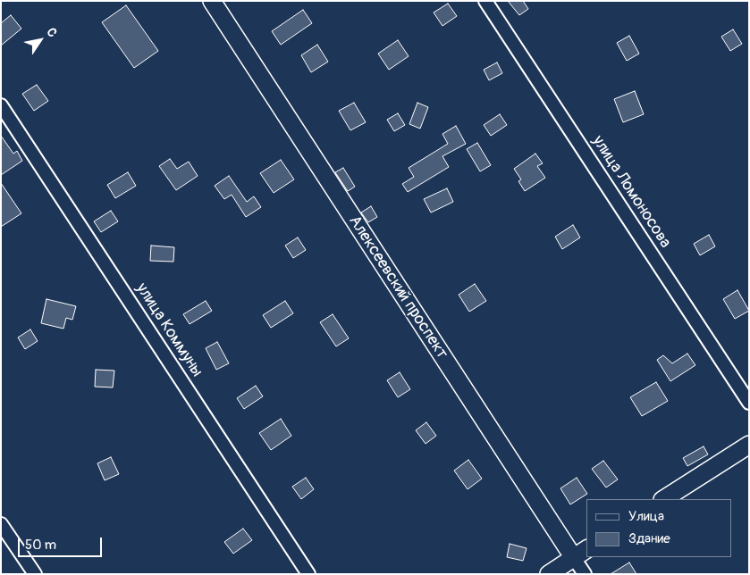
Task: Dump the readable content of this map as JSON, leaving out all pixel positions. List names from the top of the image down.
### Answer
{
  "streets": {
    "street": ["улица Ломоносова", "Алексеевский проспект", "улица Коммуны"]
  },
  "legend": ["Улица", "Здание"],
  "scale_bar": "50 m",
  "north": "top right"
}
